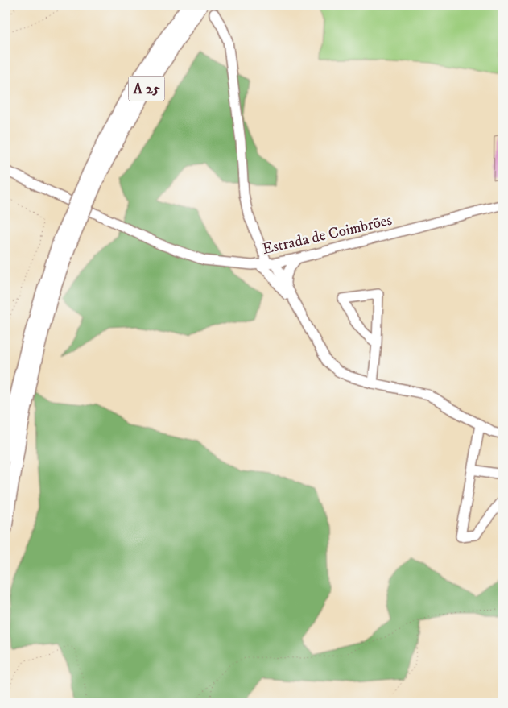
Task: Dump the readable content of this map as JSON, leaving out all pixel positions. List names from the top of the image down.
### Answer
{
  "streets": {
    "highway": ["A 25"],
    "street": ["Estrada de Coimbrões"]
  }
}
